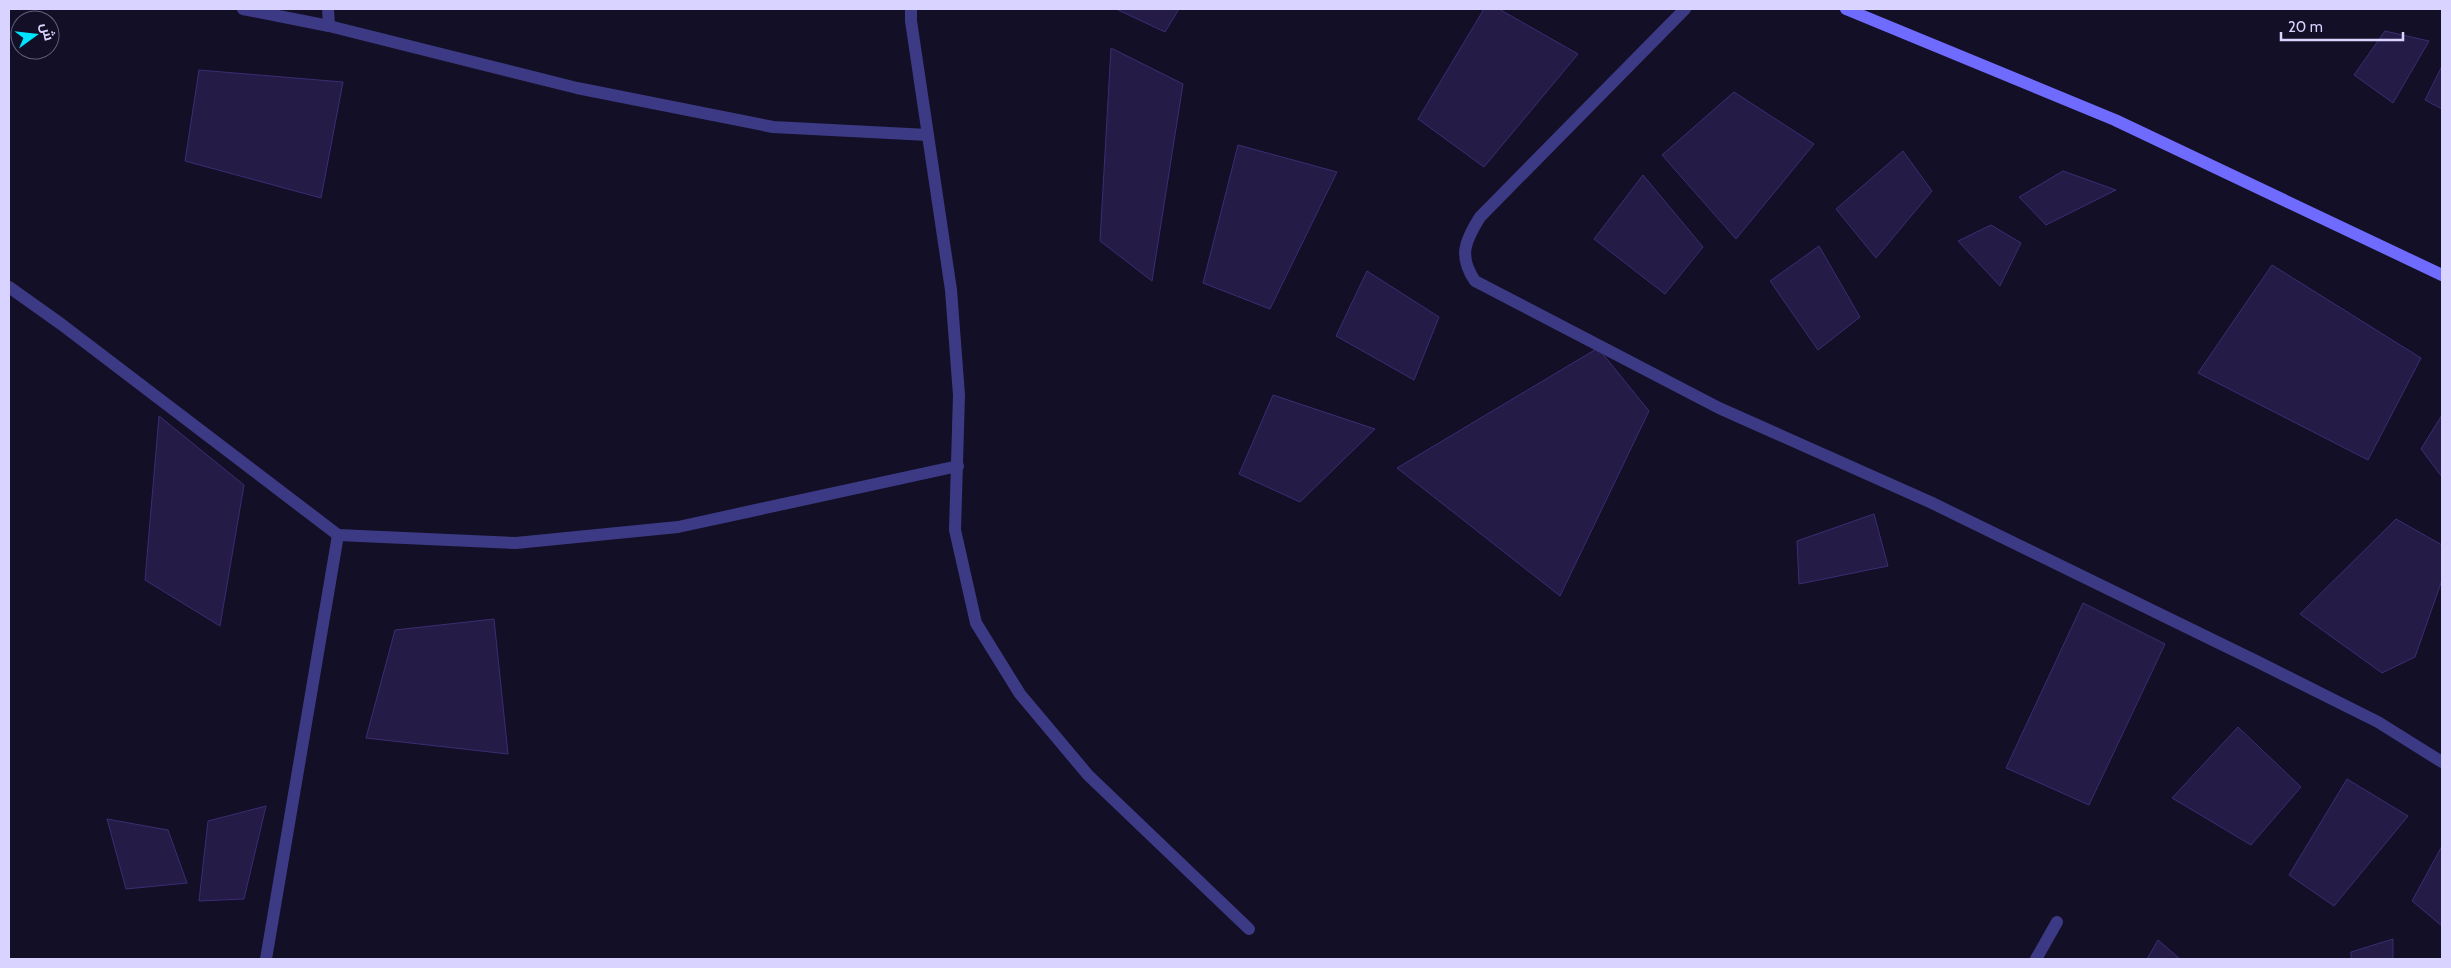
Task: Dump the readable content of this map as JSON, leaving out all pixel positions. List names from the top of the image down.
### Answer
{
  "scale_bar": "20 m",
  "north": "right"
}
